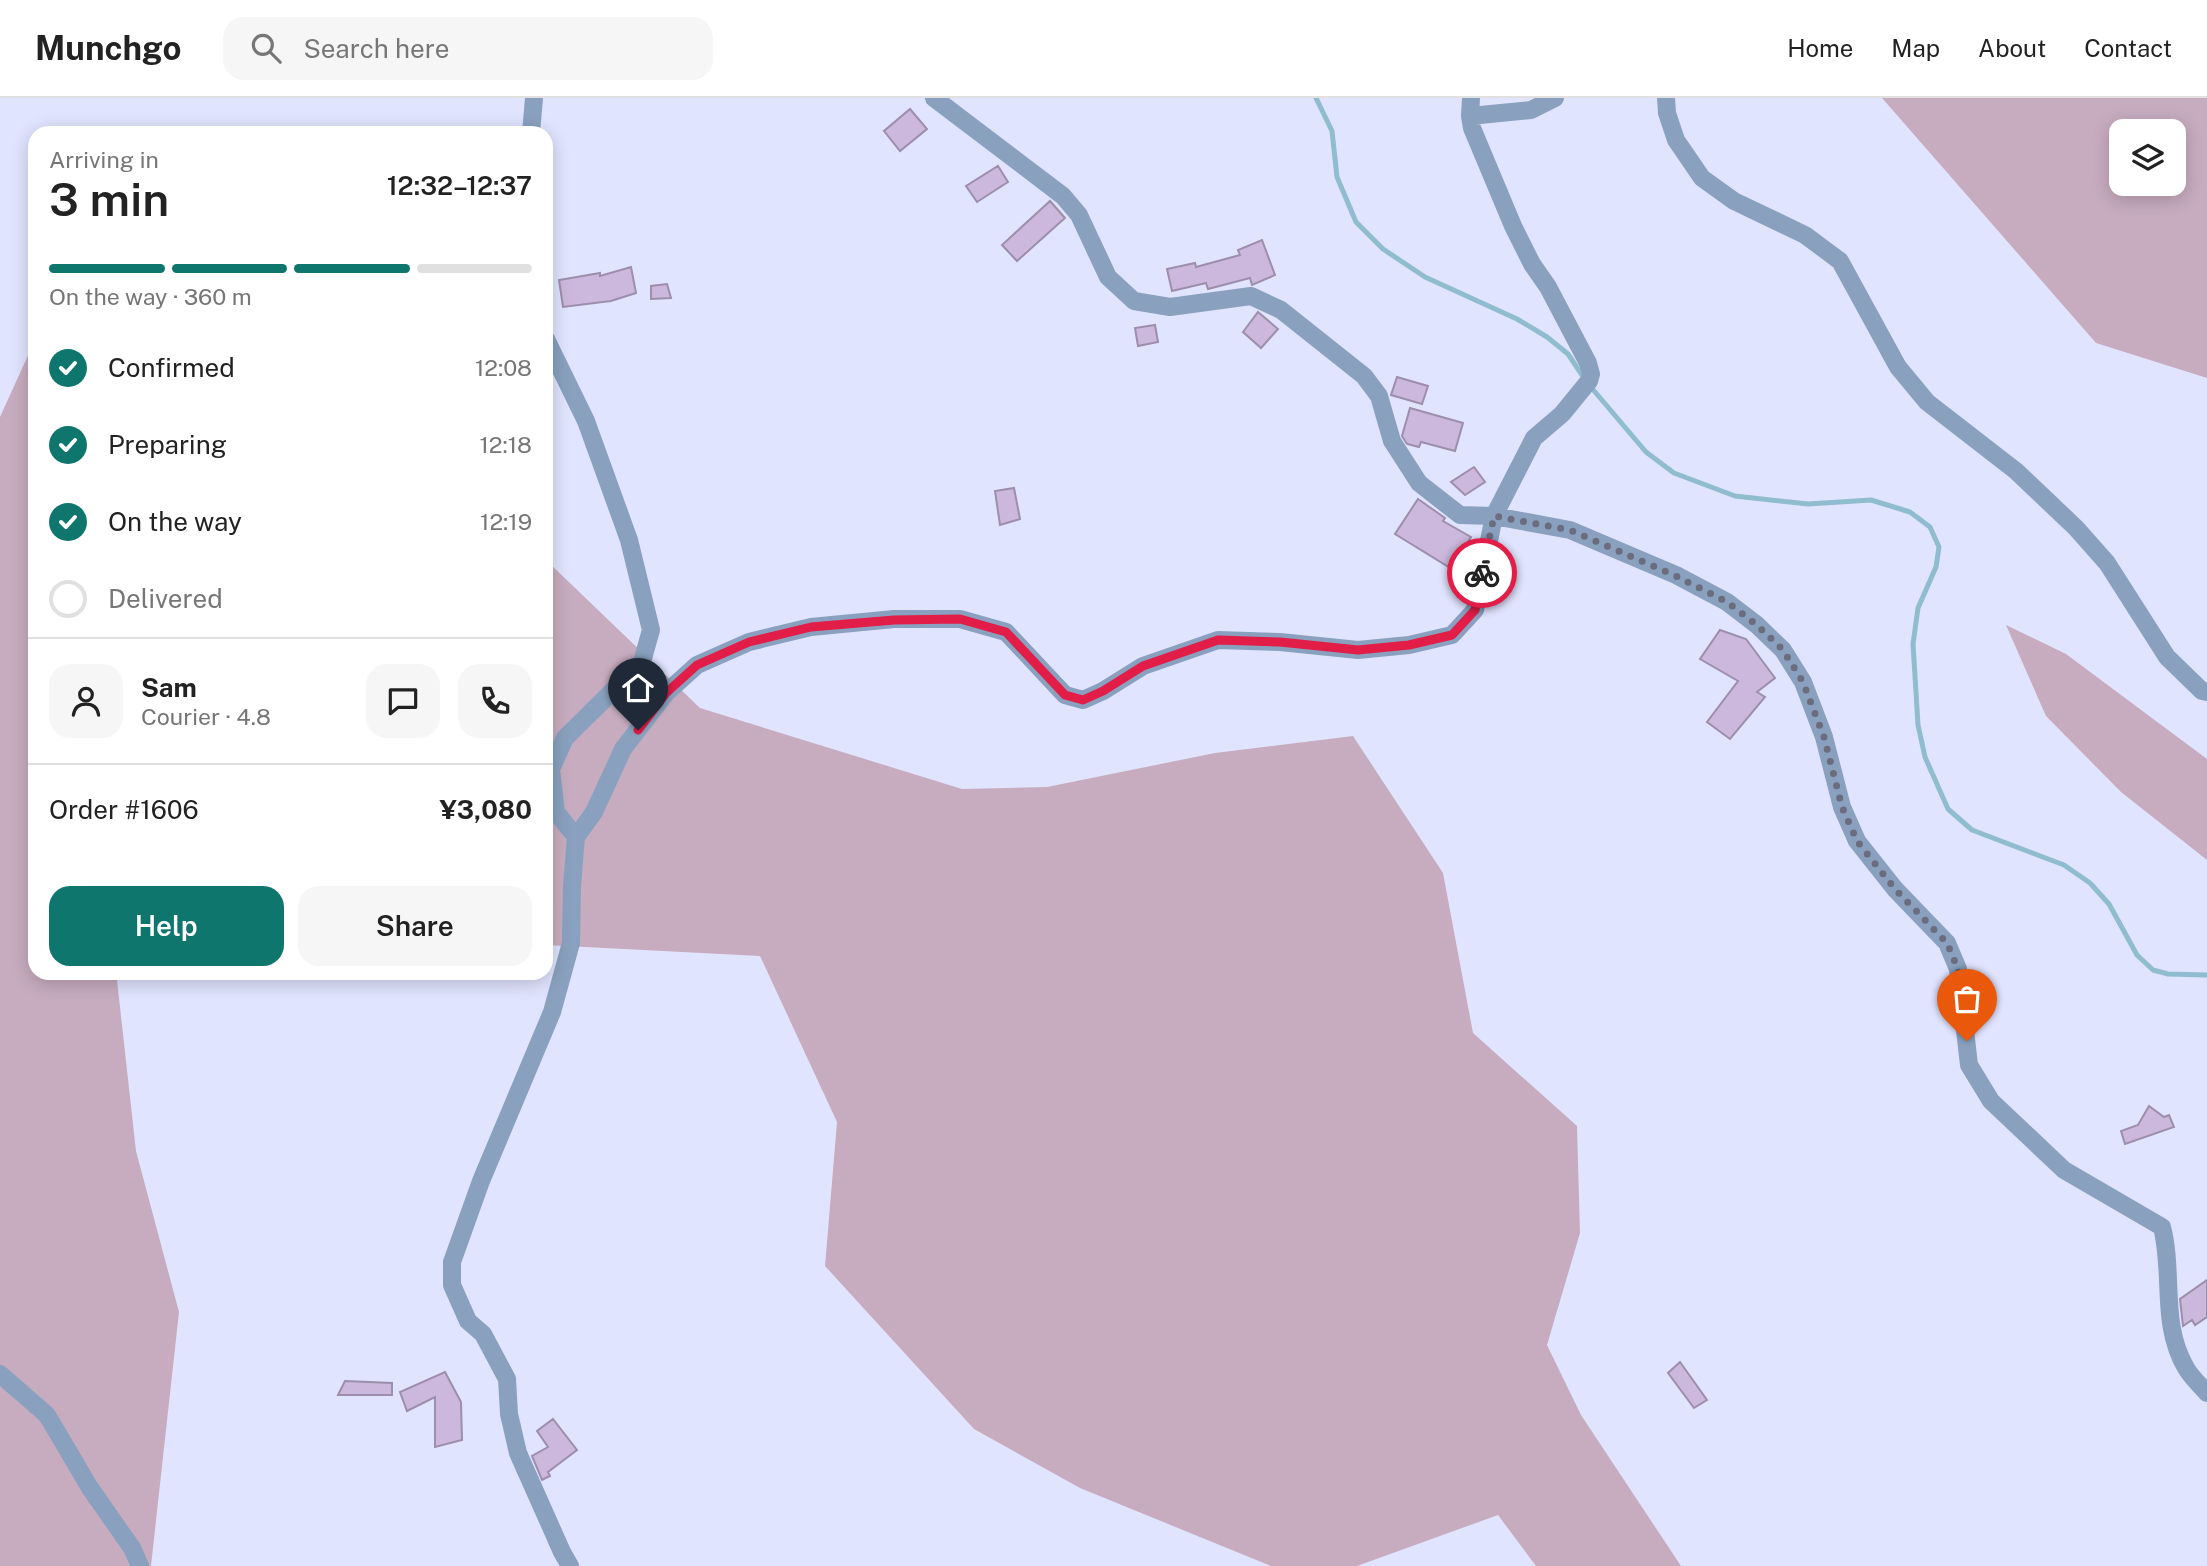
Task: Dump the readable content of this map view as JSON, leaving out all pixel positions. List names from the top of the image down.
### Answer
{
  "page": {
    "header": "Munchgo",
    "search": "Search here",
    "nav": [
      "Home",
      "Map",
      "About",
      "Contact"
    ],
    "heading": ["3 min", "Arriving in", "12:32–12:37"],
    "panel": [
      "Sam",
      "Courier · 4.8",
      "Order #1606",
      "¥3,080"
    ],
    "bar": "On the way · 360 m",
    "list": [
      ["Confirmed", "12:08"],
      ["Preparing", "12:18"],
      ["On the way", "12:19"],
      "Delivered"
    ],
    "buttons": ["Help", "Share"]
  }
}
